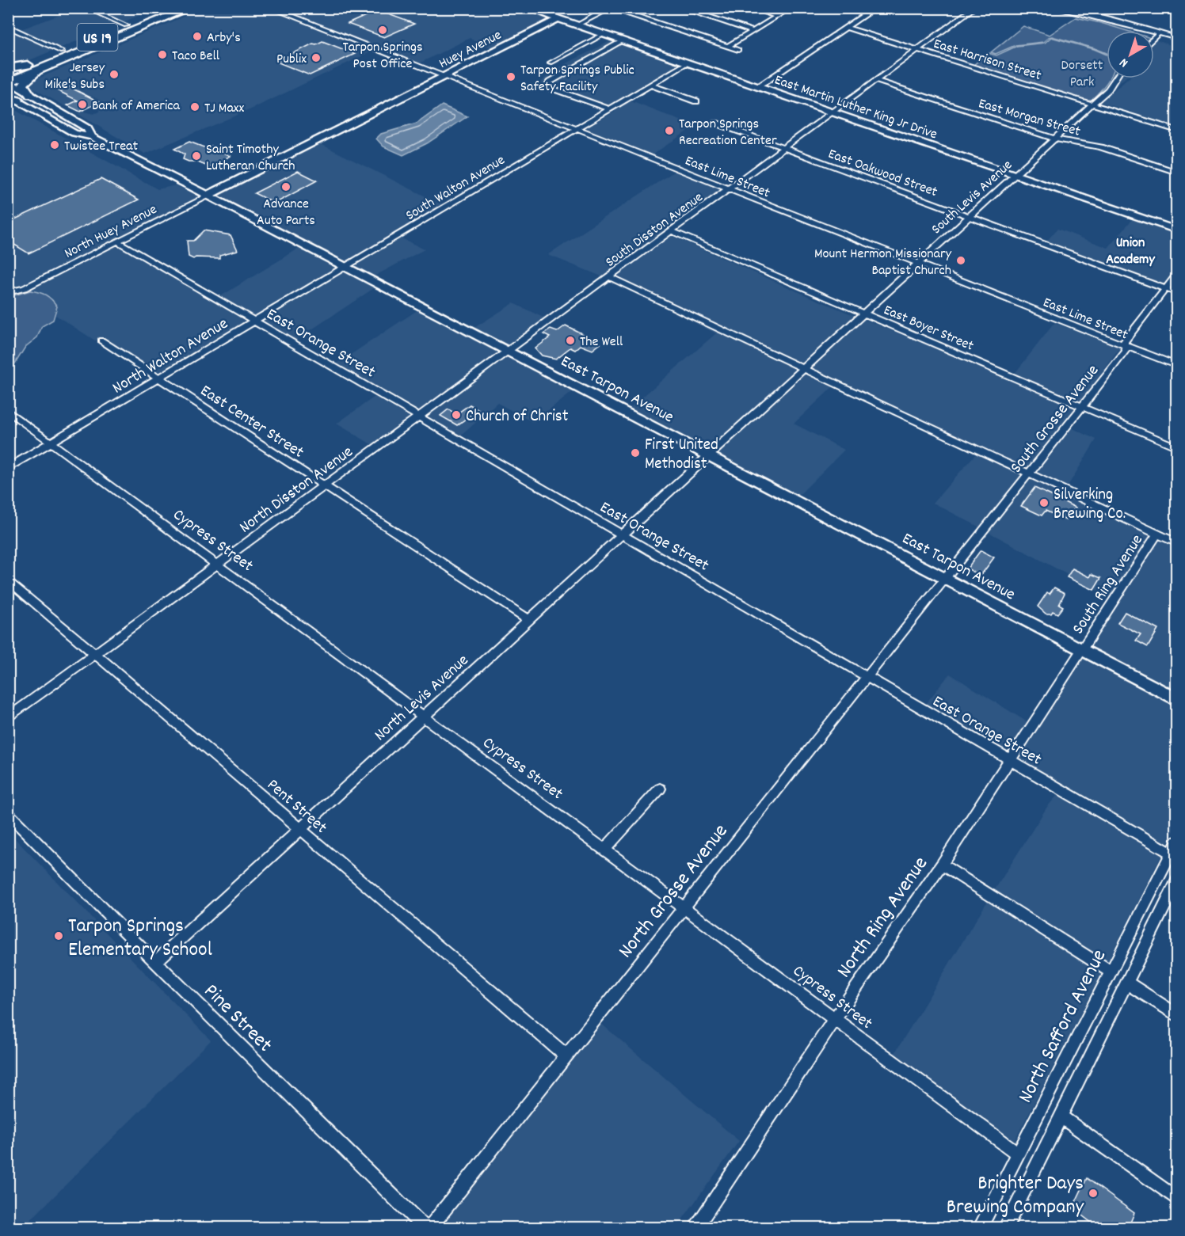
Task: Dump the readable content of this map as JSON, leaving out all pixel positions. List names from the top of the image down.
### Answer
{
  "streets": {
    "highway": ["US 19"],
    "main road": ["Huey Avenue", "East Martin Luther King Jr Drive", "East Tarpon Avenue"],
    "street": [
      "East Harrison Street",
      "East Morgan Street",
      "East Oakwood Street",
      "East Lime Street",
      "South Walton Avenue",
      "South Levis Avenue",
      "South Disston Avenue",
      "North Huey Avenue",
      "East Boyer Street",
      "East Orange Street",
      "North Walton Avenue",
      "South Grosse Avenue",
      "East Center Street",
      "North Disston Avenue",
      "Cypress Street",
      "South Ring Avenue",
      "North Levis Avenue",
      "Pent Street",
      "North Grosse Avenue",
      "North Ring Avenue",
      "Pine Street",
      "North Safford Avenue"
    ]
  },
  "crossings": [
    ["US 19", "East Tarpon Avenue"],
    ["Huey Avenue", "East Martin Luther King Jr Drive"],
    ["Huey Avenue", "East Lime Street"],
    ["Huey Avenue", "North Huey Avenue"],
    ["Huey Avenue", "East Tarpon Avenue"],
    ["East Harrison Street", "South Levis Avenue"],
    ["East Harrison Street", "South Disston Avenue"],
    ["East Martin Luther King Jr Drive", "South Walton Avenue"],
    ["East Martin Luther King Jr Drive", "South Levis Avenue"],
    ["East Martin Luther King Jr Drive", "South Disston Avenue"],
    ["East Morgan Street", "South Levis Avenue"],
    ["East Morgan Street", "South Disston Avenue"],
    ["East Oakwood Street", "South Levis Avenue"],
    ["East Oakwood Street", "South Disston Avenue"],
    ["East Oakwood Street", "South Grosse Avenue"],
    ["East Lime Street", "South Walton Avenue"],
    ["East Lime Street", "South Levis Avenue"],
    ["East Lime Street", "South Disston Avenue"],
    ["East Lime Street", "South Grosse Avenue"],
    ["South Walton Avenue", "North Walton Avenue"],
    ["South Walton Avenue", "East Tarpon Avenue"],
    ["South Levis Avenue", "East Boyer Street"],
    ["South Levis Avenue", "East Tarpon Avenue"],
    ["South Levis Avenue", "North Levis Avenue"],
    ["South Disston Avenue", "East Boyer Street"],
    ["South Disston Avenue", "East Tarpon Avenue"],
    ["South Disston Avenue", "North Disston Avenue"],
    ["North Huey Avenue", "East Orange Street"],
    ["North Huey Avenue", "East Tarpon Avenue"],
    ["East Boyer Street", "South Grosse Avenue"],
    ["East Orange Street", "North Walton Avenue"],
    ["East Orange Street", "North Disston Avenue"],
    ["East Orange Street", "North Levis Avenue"],
    ["East Orange Street", "North Grosse Avenue"],
    ["East Orange Street", "North Ring Avenue"],
    ["East Orange Street", "North Safford Avenue"],
    ["North Walton Avenue", "East Tarpon Avenue"],
    ["North Walton Avenue", "East Center Street"],
    ["North Walton Avenue", "Cypress Street"],
    ["East Tarpon Avenue", "South Grosse Avenue"],
    ["East Tarpon Avenue", "North Disston Avenue"],
    ["East Tarpon Avenue", "South Ring Avenue"],
    ["East Tarpon Avenue", "North Levis Avenue"],
    ["East Tarpon Avenue", "North Grosse Avenue"],
    ["East Tarpon Avenue", "North Ring Avenue"],
    ["South Grosse Avenue", "North Grosse Avenue"],
    ["East Center Street", "North Disston Avenue"],
    ["East Center Street", "North Levis Avenue"],
    ["North Disston Avenue", "Cypress Street"],
    ["North Disston Avenue", "Pent Street"],
    ["Cypress Street", "North Levis Avenue"],
    ["Cypress Street", "North Grosse Avenue"],
    ["Cypress Street", "North Ring Avenue"],
    ["Cypress Street", "North Safford Avenue"],
    ["South Ring Avenue", "North Ring Avenue"],
    ["North Levis Avenue", "Pent Street"],
    ["North Levis Avenue", "Pine Street"],
    ["Pent Street", "North Grosse Avenue"]
  ],
  "districts": ["Union Academy"],
  "parks": ["Dorsett Park"],
  "places": [
    "Tarpon Springs Post Office",
    "Arby's",
    "Taco Bell",
    "Publix",
    "Jersey Mike's Subs",
    "Tarpon Springs Public Safety Facility",
    "Bank of America",
    "TJ Maxx",
    "Tarpon Springs Recreation Center",
    "Twistee Treat",
    "Saint Timothy Lutheran Church",
    "Advance Auto Parts",
    "Mount Hermon Missionary Baptist Church",
    "The Well",
    "Church of Christ",
    "First United Methodist",
    "Silverking Brewing Co.",
    "Tarpon Springs Elementary School",
    "Brighter Days Brewing Company"
  ],
  "north": "bottom left"
}
